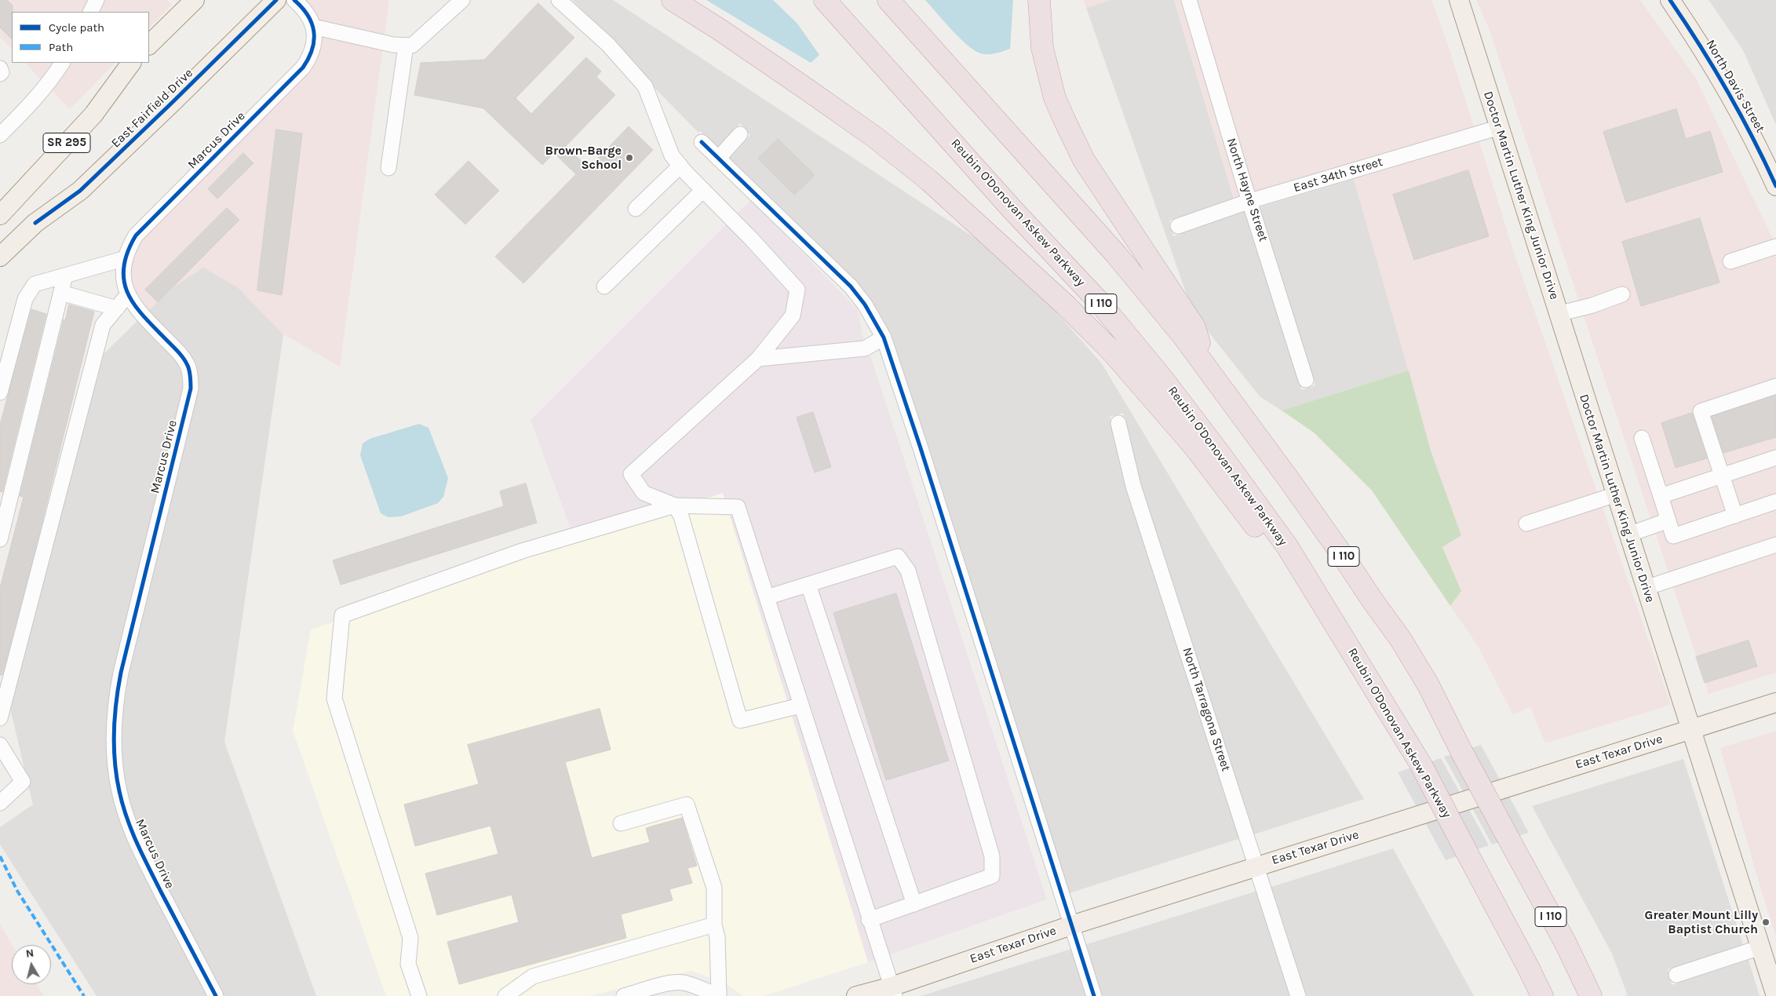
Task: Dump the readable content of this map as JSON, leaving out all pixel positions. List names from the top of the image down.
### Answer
{
  "streets": {
    "highway": ["Reubin O'Donovan Askew Parkway", "I 110"],
    "main road": [
      "North Davis Street",
      "East Fairfield Drive",
      "SR 295",
      "Doctor Martin Luther King Junior Drive",
      "East Texar Drive"
    ],
    "street": [
      "Marcus Drive",
      "East 34th Street",
      "North Hayne Street",
      "North Tarragona Street"
    ]
  },
  "crossings": [
    ["East 34th Street", "North Hayne Street"],
    ["East 34th Street", "Doctor Martin Luther King Junior Drive"],
    ["Doctor Martin Luther King Junior Drive", "East Texar Drive"],
    ["North Tarragona Street", "East Texar Drive"]
  ],
  "places": ["Brown-Barge School", "Greater Mount Lilly Baptist Church"],
  "legend": ["Cycle path", "Path"],
  "north": "top"
}
